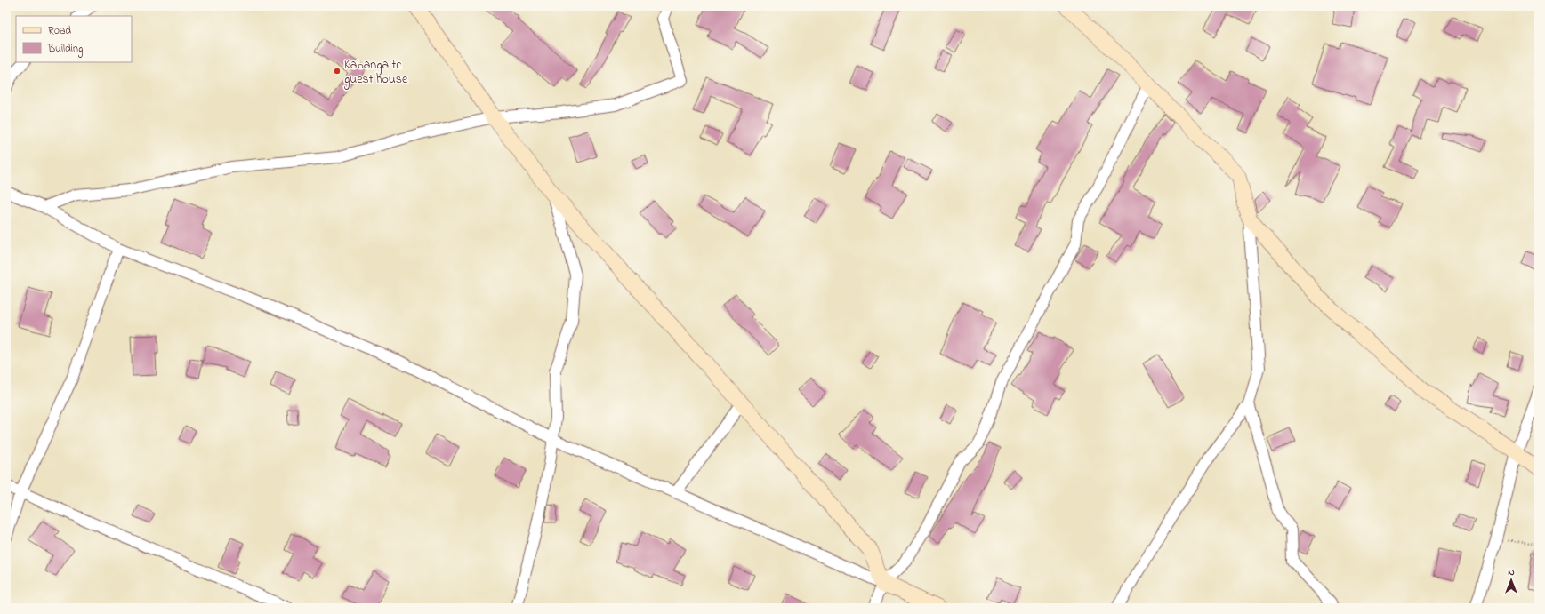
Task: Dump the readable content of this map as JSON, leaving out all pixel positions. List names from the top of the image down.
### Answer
{
  "places": ["Kabanga tc guest house"],
  "legend": ["Road", "Building"],
  "north": "top"
}
